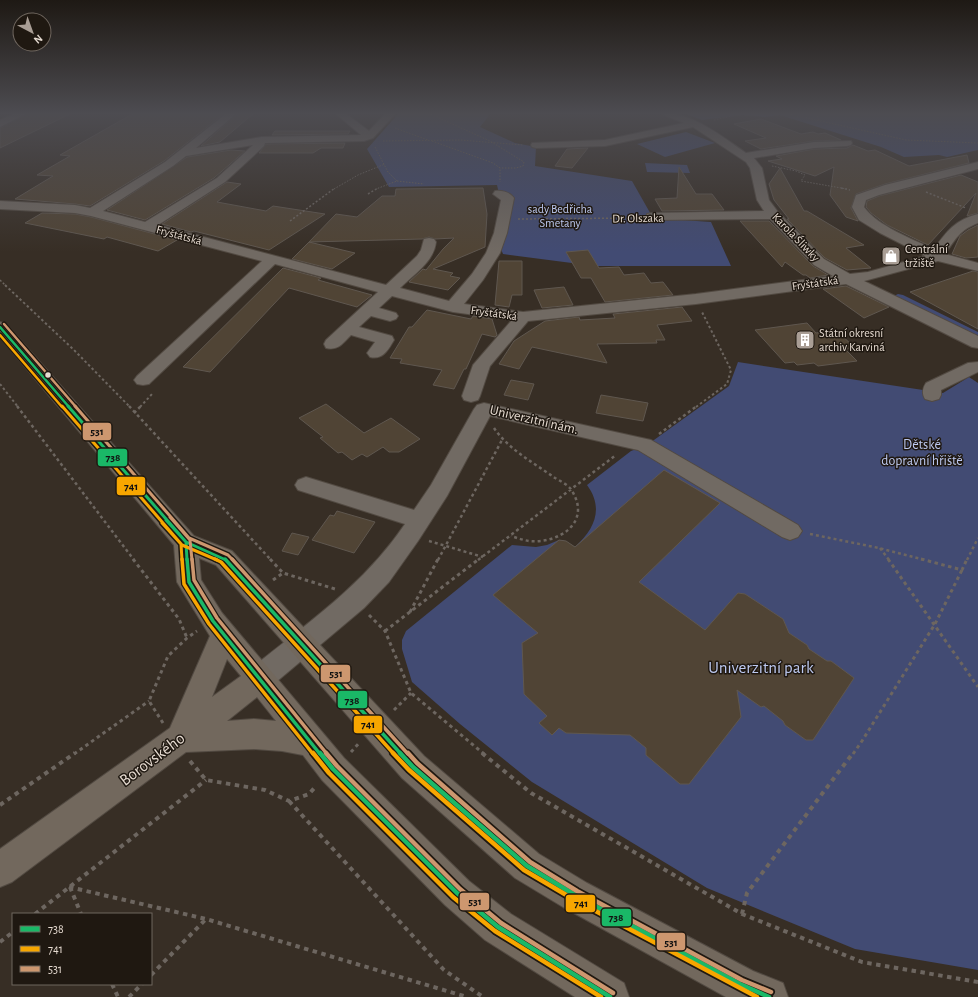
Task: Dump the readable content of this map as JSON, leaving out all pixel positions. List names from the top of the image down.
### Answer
{
  "streets": {
    "main road": ["Borovského"],
    "street": [
      "Dr. Olszaka",
      "Fryštátská",
      "Karola Śliwky",
      "Univerzitní nám."
    ]
  },
  "crossings": [
    ["Dr. Olszaka", "Karola Śliwky"],
    ["Fryštátská", "Karola Śliwky"],
    ["Univerzitní nám.", "Borovského"]
  ],
  "parks": ["sady Bedřicha Smetany", "Dětské dopravní hřiště", "Univerzitní park"],
  "places": {
    "shop": ["Centrální tržiště"],
    "building": ["Státní okresní archiv Karviná"]
  },
  "lines": ["transit line 531", "transit line 738", "transit line 741"],
  "legend": ["738", "741", "531"],
  "north": "bottom right"
}
